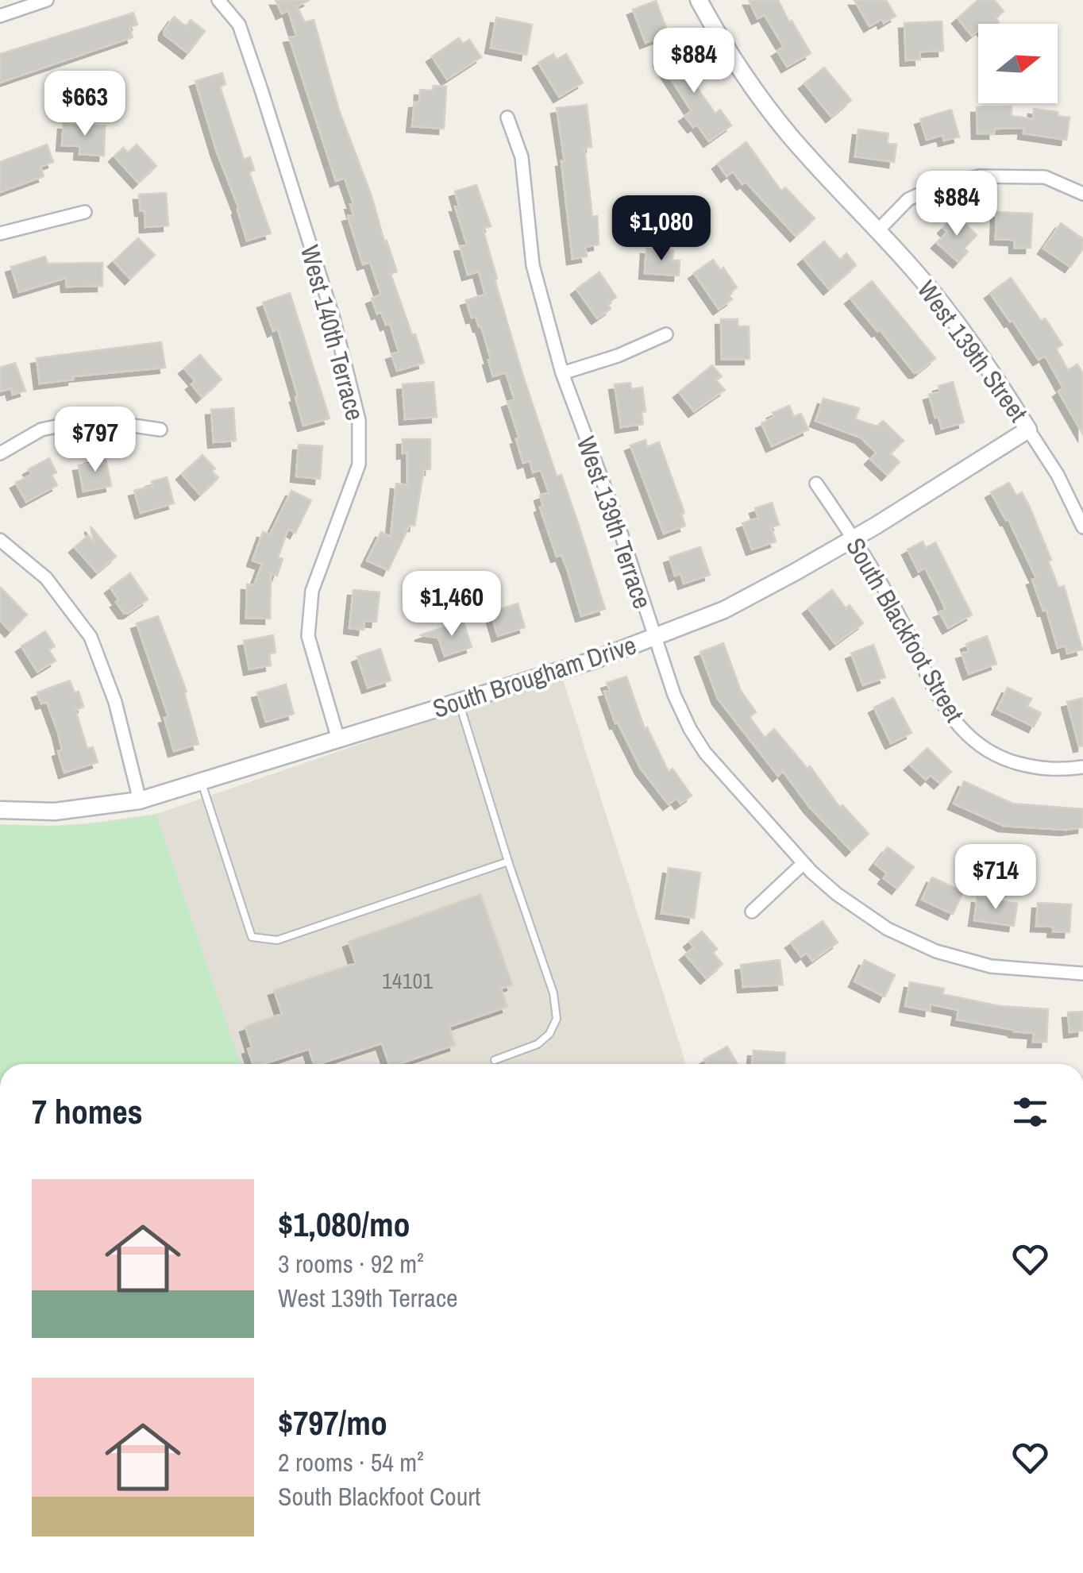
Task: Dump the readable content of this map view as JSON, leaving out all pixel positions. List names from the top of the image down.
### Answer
{
  "streets": {
    "street": [
      "West 140th Terrace",
      "West 139th Street",
      "West 139th Terrace",
      "South Blackfoot Street",
      "South Brougham Drive"
    ]
  },
  "crossings": [
    ["West 140th Terrace", "South Brougham Drive"],
    ["West 139th Street", "South Brougham Drive"],
    ["West 139th Terrace", "South Brougham Drive"],
    ["South Blackfoot Street", "South Brougham Drive"]
  ],
  "house_numbers": ["14101"],
  "north": "right",
  "page": {
    "price": [
      "$884",
      "$663",
      "$884",
      "$1,080",
      "$797",
      "$1,460",
      "$714"
    ],
    "heading": "7 homes",
    "list": [
      {
        "name": "$1,080/mo",
        "note": "3 rooms · 92 m² · West 139th Terrace"
      },
      {
        "name": "$797/mo",
        "note": "2 rooms · 54 m² · South Blackfoot Court"
      }
    ]
  }
}
